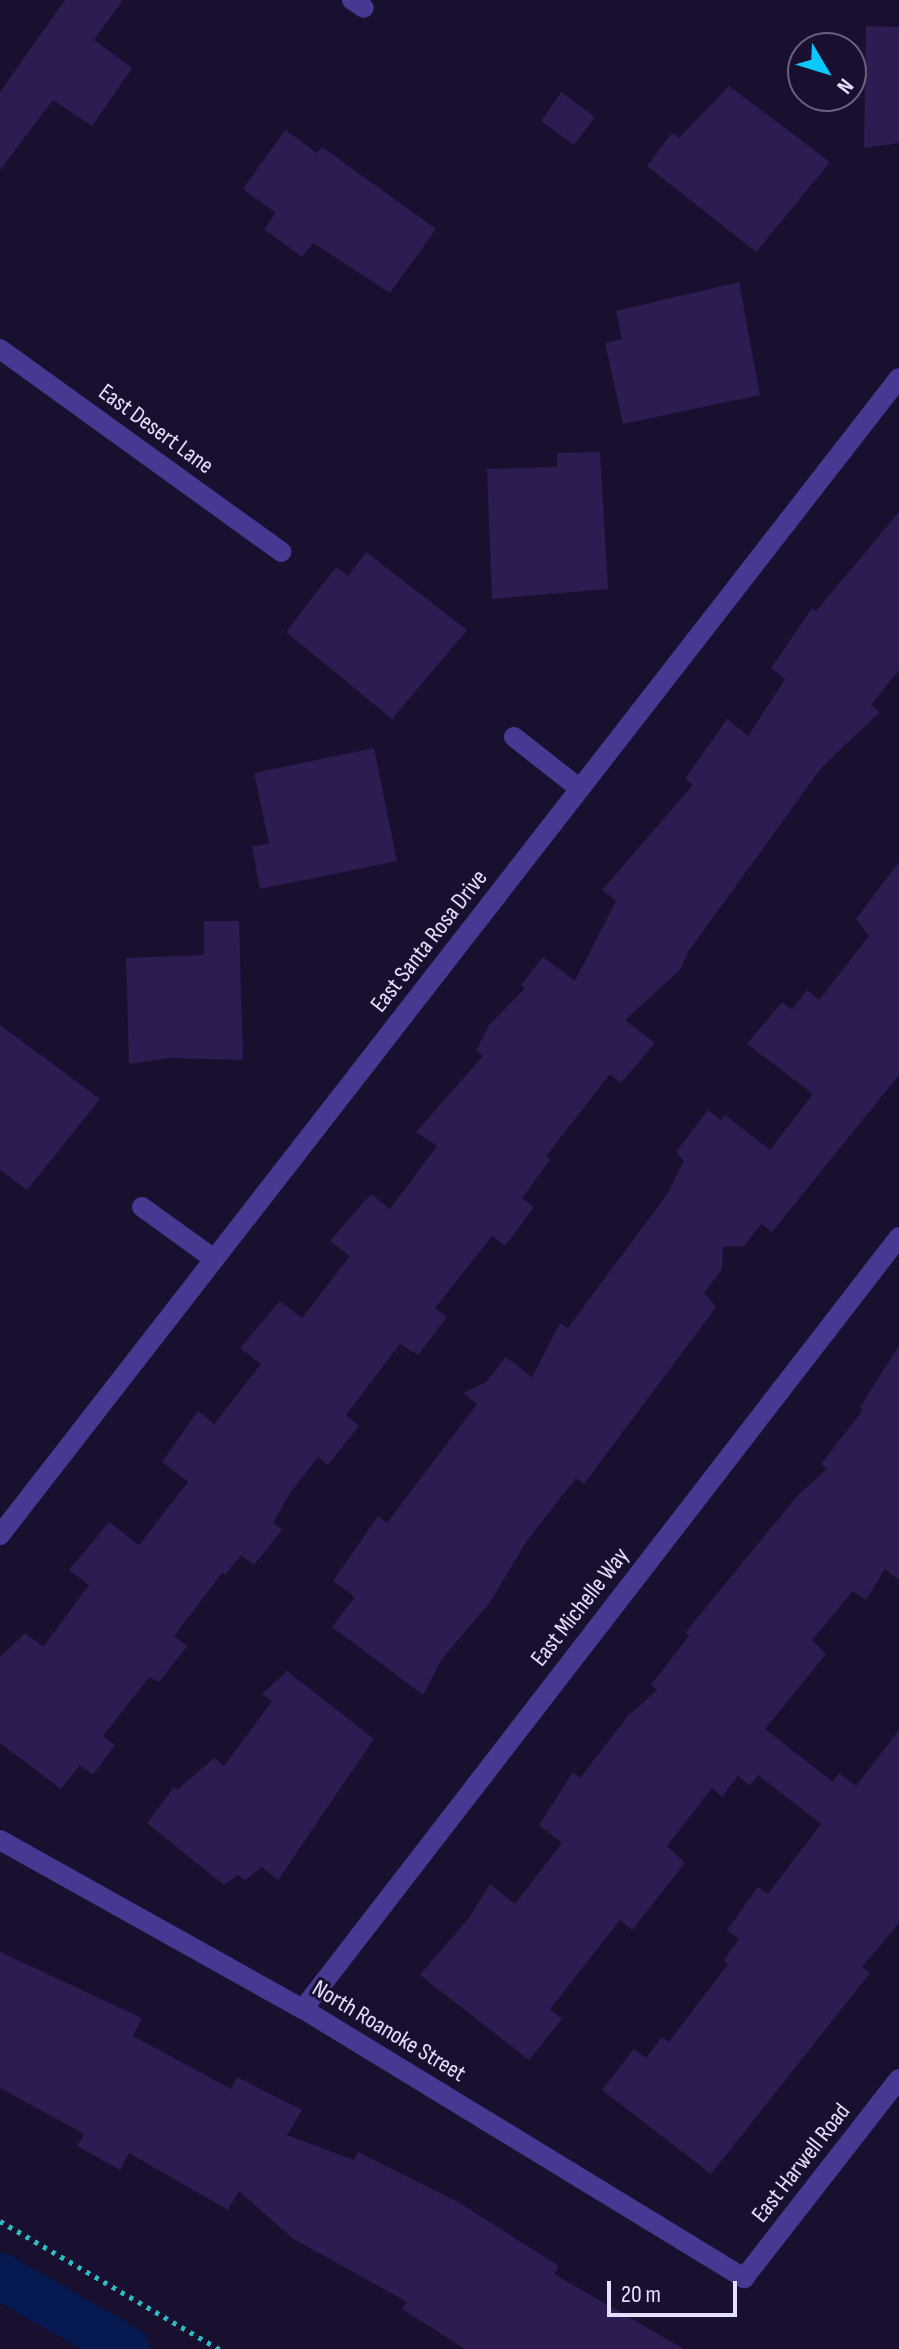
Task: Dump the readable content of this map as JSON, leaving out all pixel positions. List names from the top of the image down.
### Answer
{
  "streets": {
    "street": [
      "East Desert Lane",
      "East Santa Rosa Drive",
      "East Michelle Way",
      "North Roanoke Street",
      "East Harwell Road"
    ]
  },
  "crossings": [
    ["East Michelle Way", "North Roanoke Street"],
    ["North Roanoke Street", "East Harwell Road"]
  ],
  "scale_bar": "20 m",
  "north": "bottom right"
}
